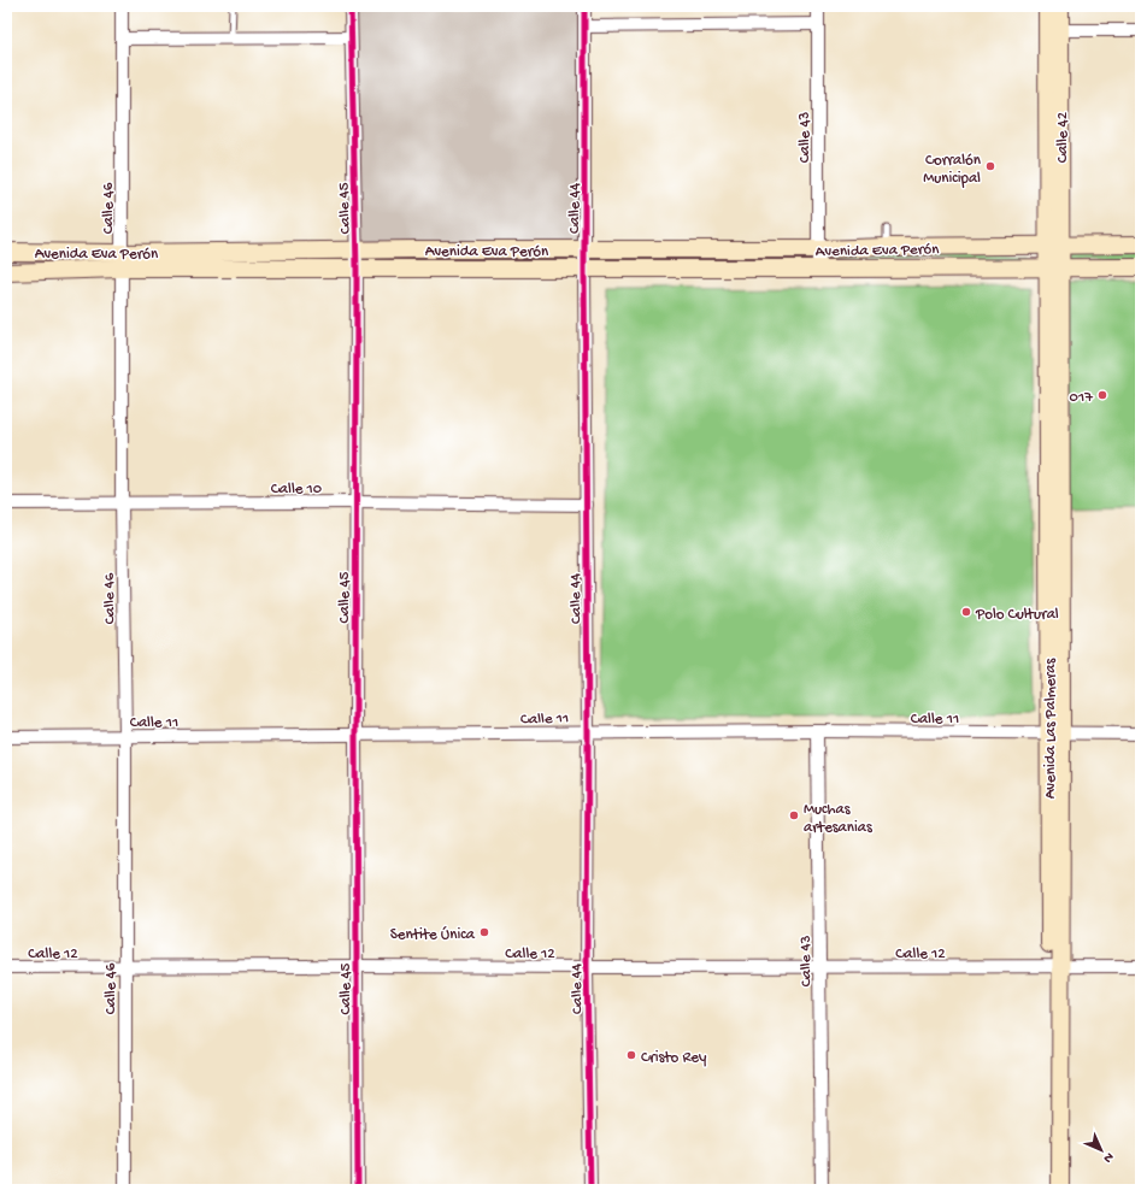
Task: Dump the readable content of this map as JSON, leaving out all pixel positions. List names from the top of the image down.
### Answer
{
  "streets": {
    "main road": ["Calle 42", "Avenida Eva Perón", "Avenida Las Palmeras"],
    "street": [
      "Calle 43",
      "Calle 46",
      "Calle 45",
      "Calle 44",
      "Calle 10",
      "Calle 11",
      "Calle 12"
    ]
  },
  "crossings": [
    ["Calle 43", "Avenida Eva Perón"],
    ["Calle 43", "Calle 11"],
    ["Calle 43", "Calle 12"],
    ["Calle 42", "Avenida Eva Perón"],
    ["Calle 42", "Avenida Las Palmeras"],
    ["Calle 46", "Avenida Eva Perón"],
    ["Calle 46", "Calle 10"],
    ["Calle 46", "Calle 11"],
    ["Calle 46", "Calle 12"],
    ["Calle 45", "Avenida Eva Perón"],
    ["Calle 45", "Calle 10"],
    ["Calle 45", "Calle 11"],
    ["Calle 45", "Calle 12"],
    ["Calle 44", "Avenida Eva Perón"],
    ["Calle 44", "Calle 10"],
    ["Calle 44", "Calle 11"],
    ["Calle 44", "Calle 12"],
    ["Avenida Eva Perón", "Avenida Las Palmeras"],
    ["Calle 11", "Avenida Las Palmeras"],
    ["Avenida Las Palmeras", "Calle 12"]
  ],
  "places": [
    "Corralón Municipal",
    "017",
    "Polo Cultural",
    "Muchas artesanias",
    "Sentite Única",
    "Cristo Rey"
  ],
  "north": "bottom right"
}
